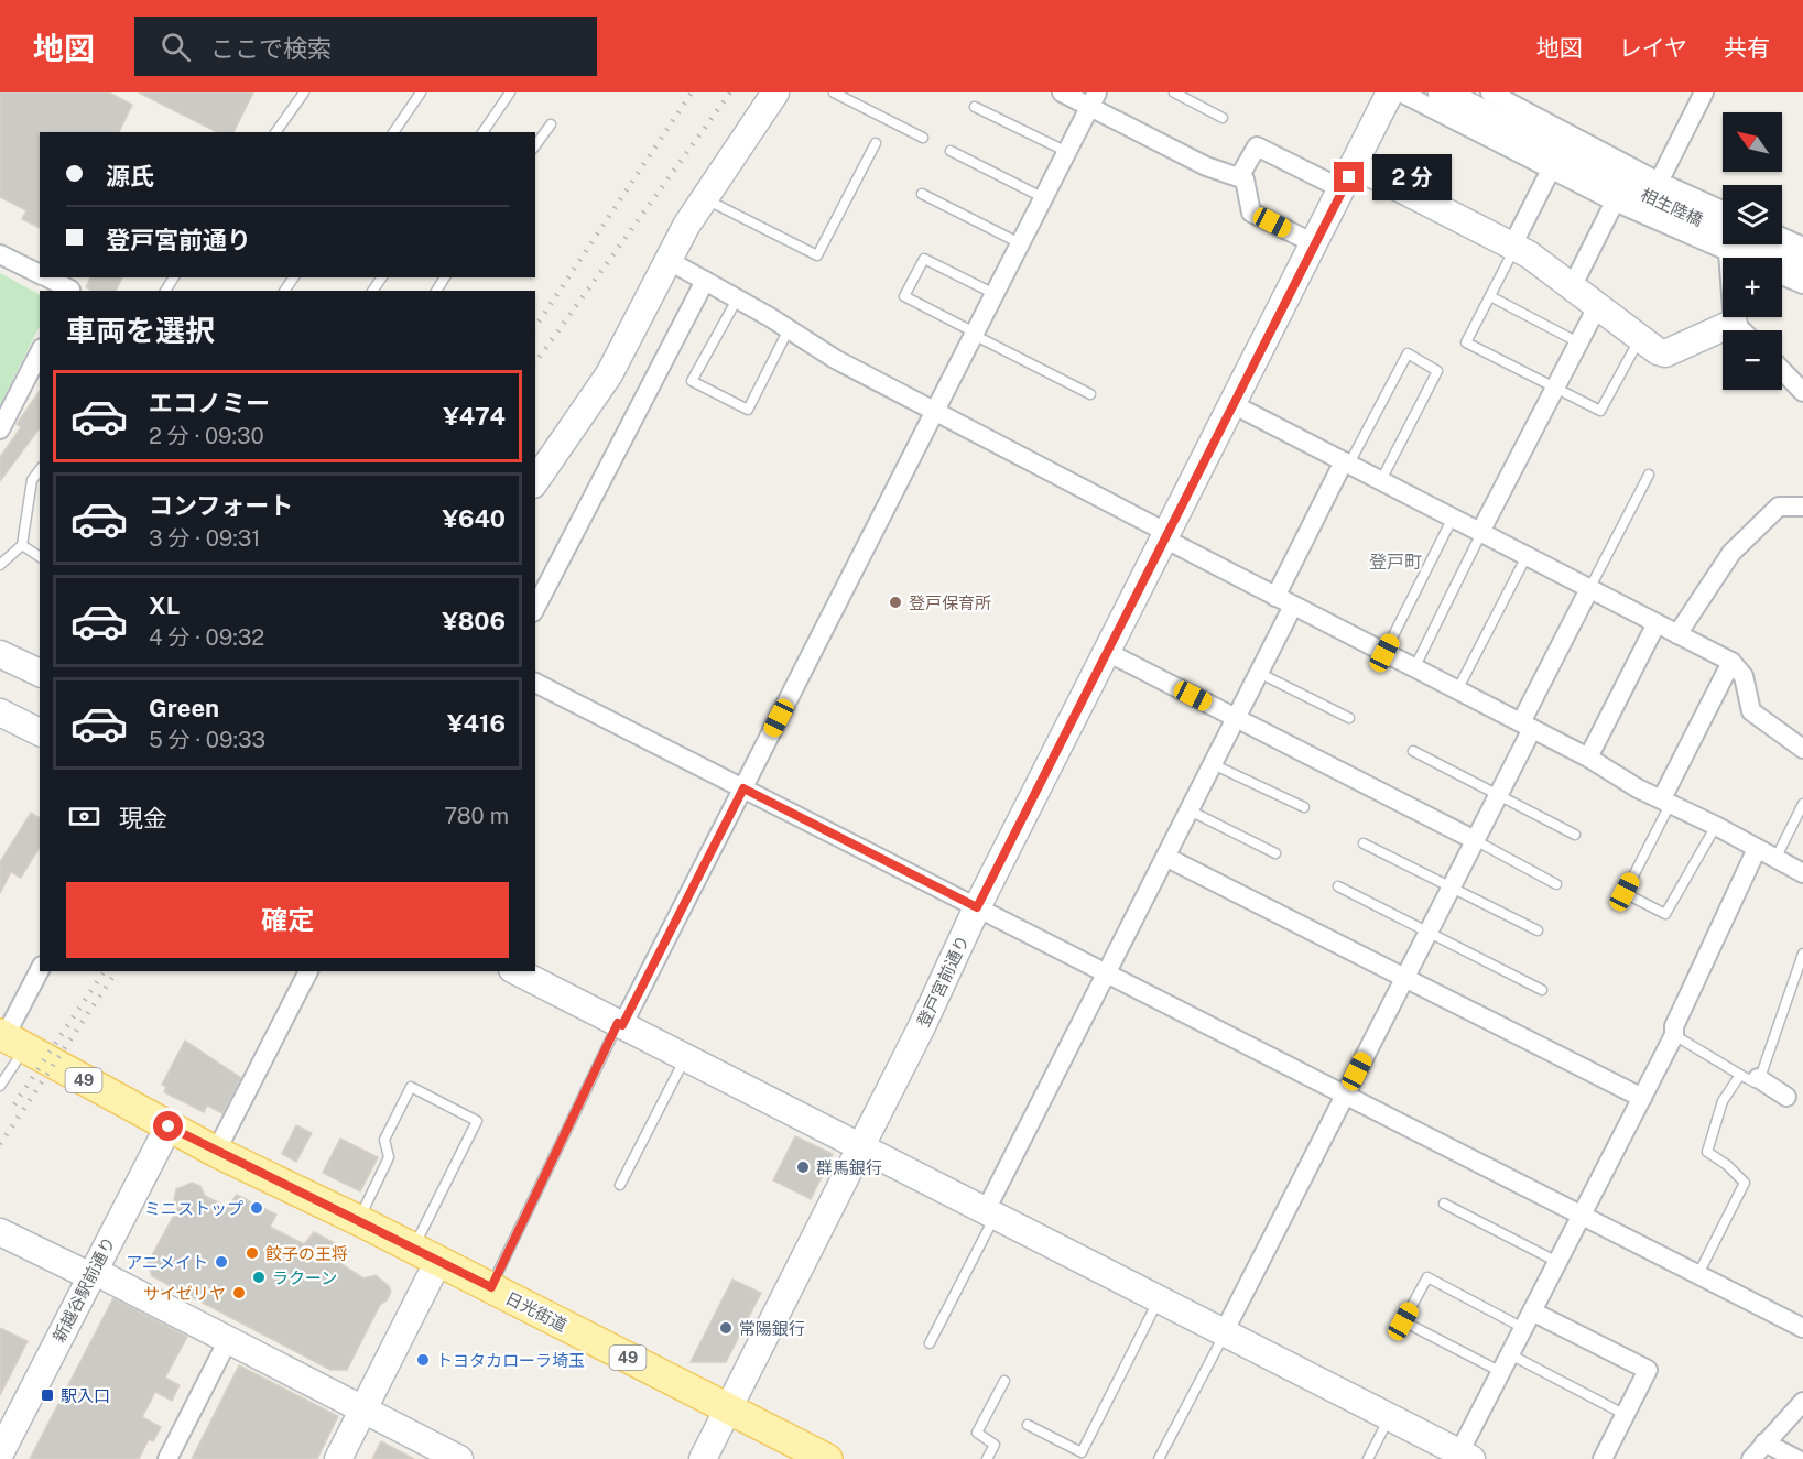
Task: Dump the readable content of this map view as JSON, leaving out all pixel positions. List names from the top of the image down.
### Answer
{
  "streets": {
    "main road": ["49", "日光街道"],
    "street": ["相生陸橋", "登戸宮前通り", "新越谷駅前通り"]
  },
  "crossings": [
    ["登戸宮前通り", "日光街道"],
    ["新越谷駅前通り", "日光街道"]
  ],
  "districts": ["登戸町"],
  "places": {
    "other": [
      "登戸保育所",
      "群馬銀行",
      "ミニストップ",
      "餃子の王将",
      "アニメイト",
      "ラクーン",
      "サイゼリヤ",
      "常陽銀行",
      "トヨタカローラ埼玉"
    ],
    "transit": ["駅入口"]
  },
  "north": "top left",
  "page": {
    "header": "地図",
    "search": "ここで検索",
    "nav": ["地図", "レイヤ", "共有"],
    "map_buttons": ["+", "−"],
    "banner": ["源氏", "登戸宮前通り"],
    "bubble": "2 分",
    "heading": "車両を選択",
    "list": [
      {
        "name": "エコノミー",
        "note": "2 分 · 09:30",
        "value": "¥474"
      },
      {
        "name": "コンフォート",
        "note": "3 分 · 09:31",
        "value": "¥640"
      },
      {
        "name": "XL",
        "note": "4 分 · 09:32",
        "value": "¥806"
      },
      {
        "name": "Green",
        "note": "5 分 · 09:33",
        "value": "¥416"
      }
    ],
    "pay": ["現金", "780 m"],
    "buttons": "確定"
  }
}
